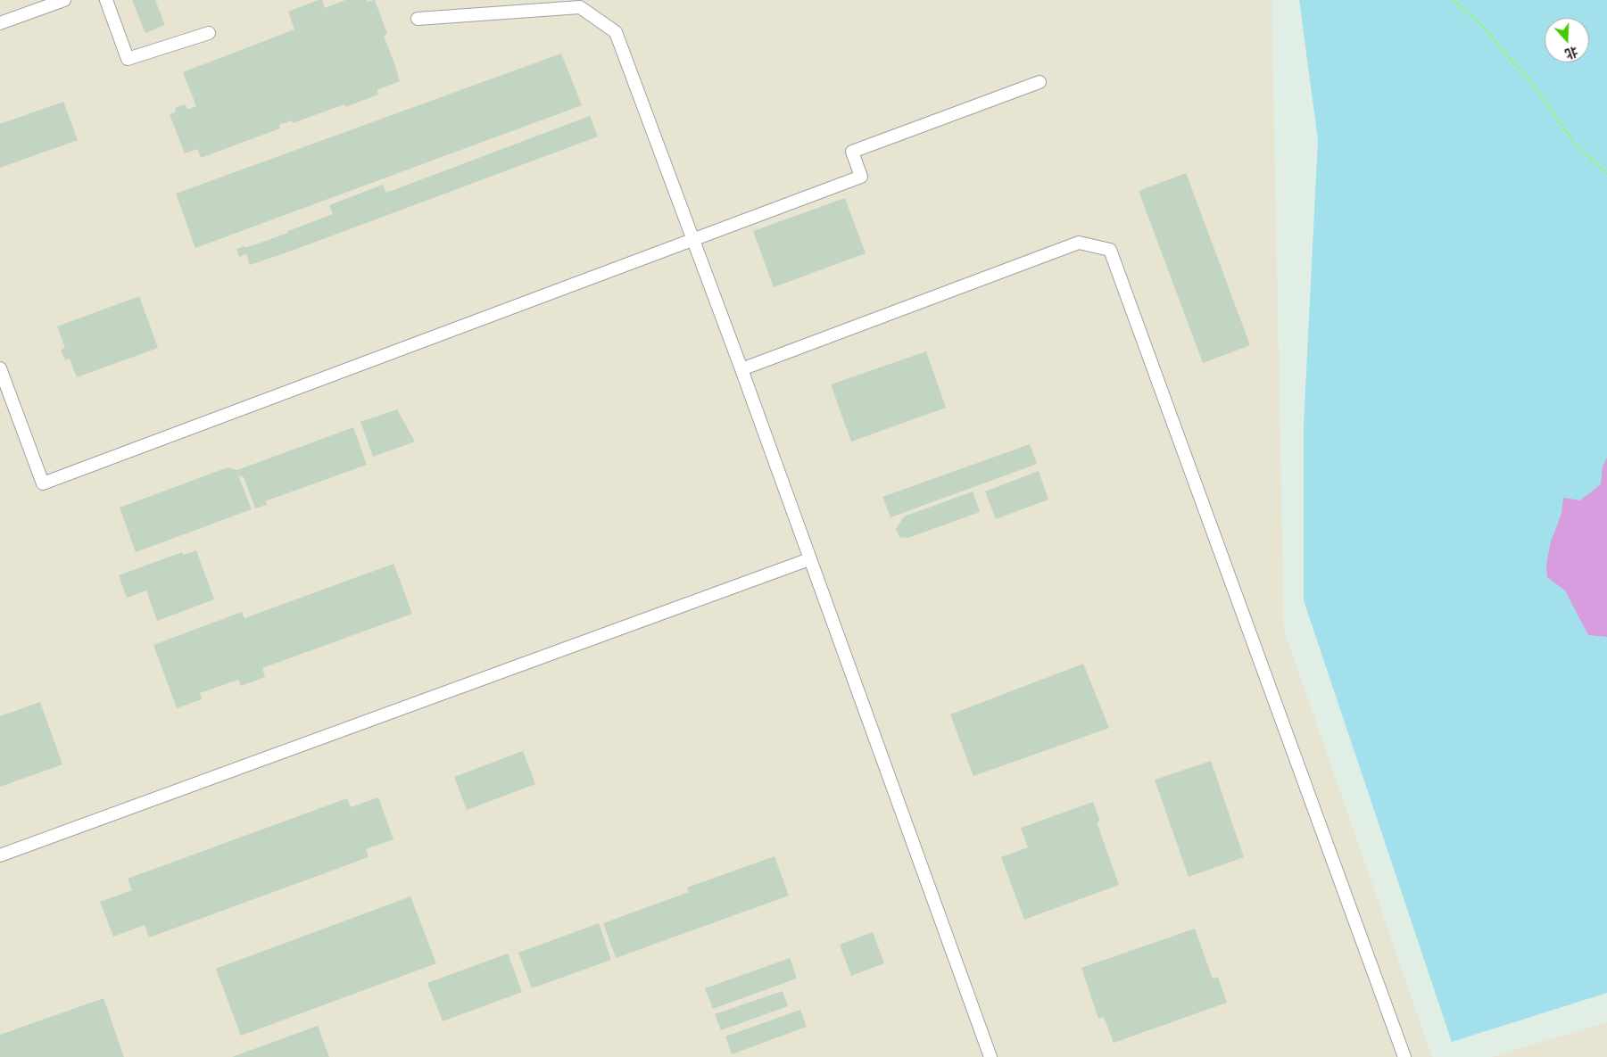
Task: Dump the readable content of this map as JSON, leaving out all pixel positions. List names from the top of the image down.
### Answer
{
  "north": "bottom"
}
